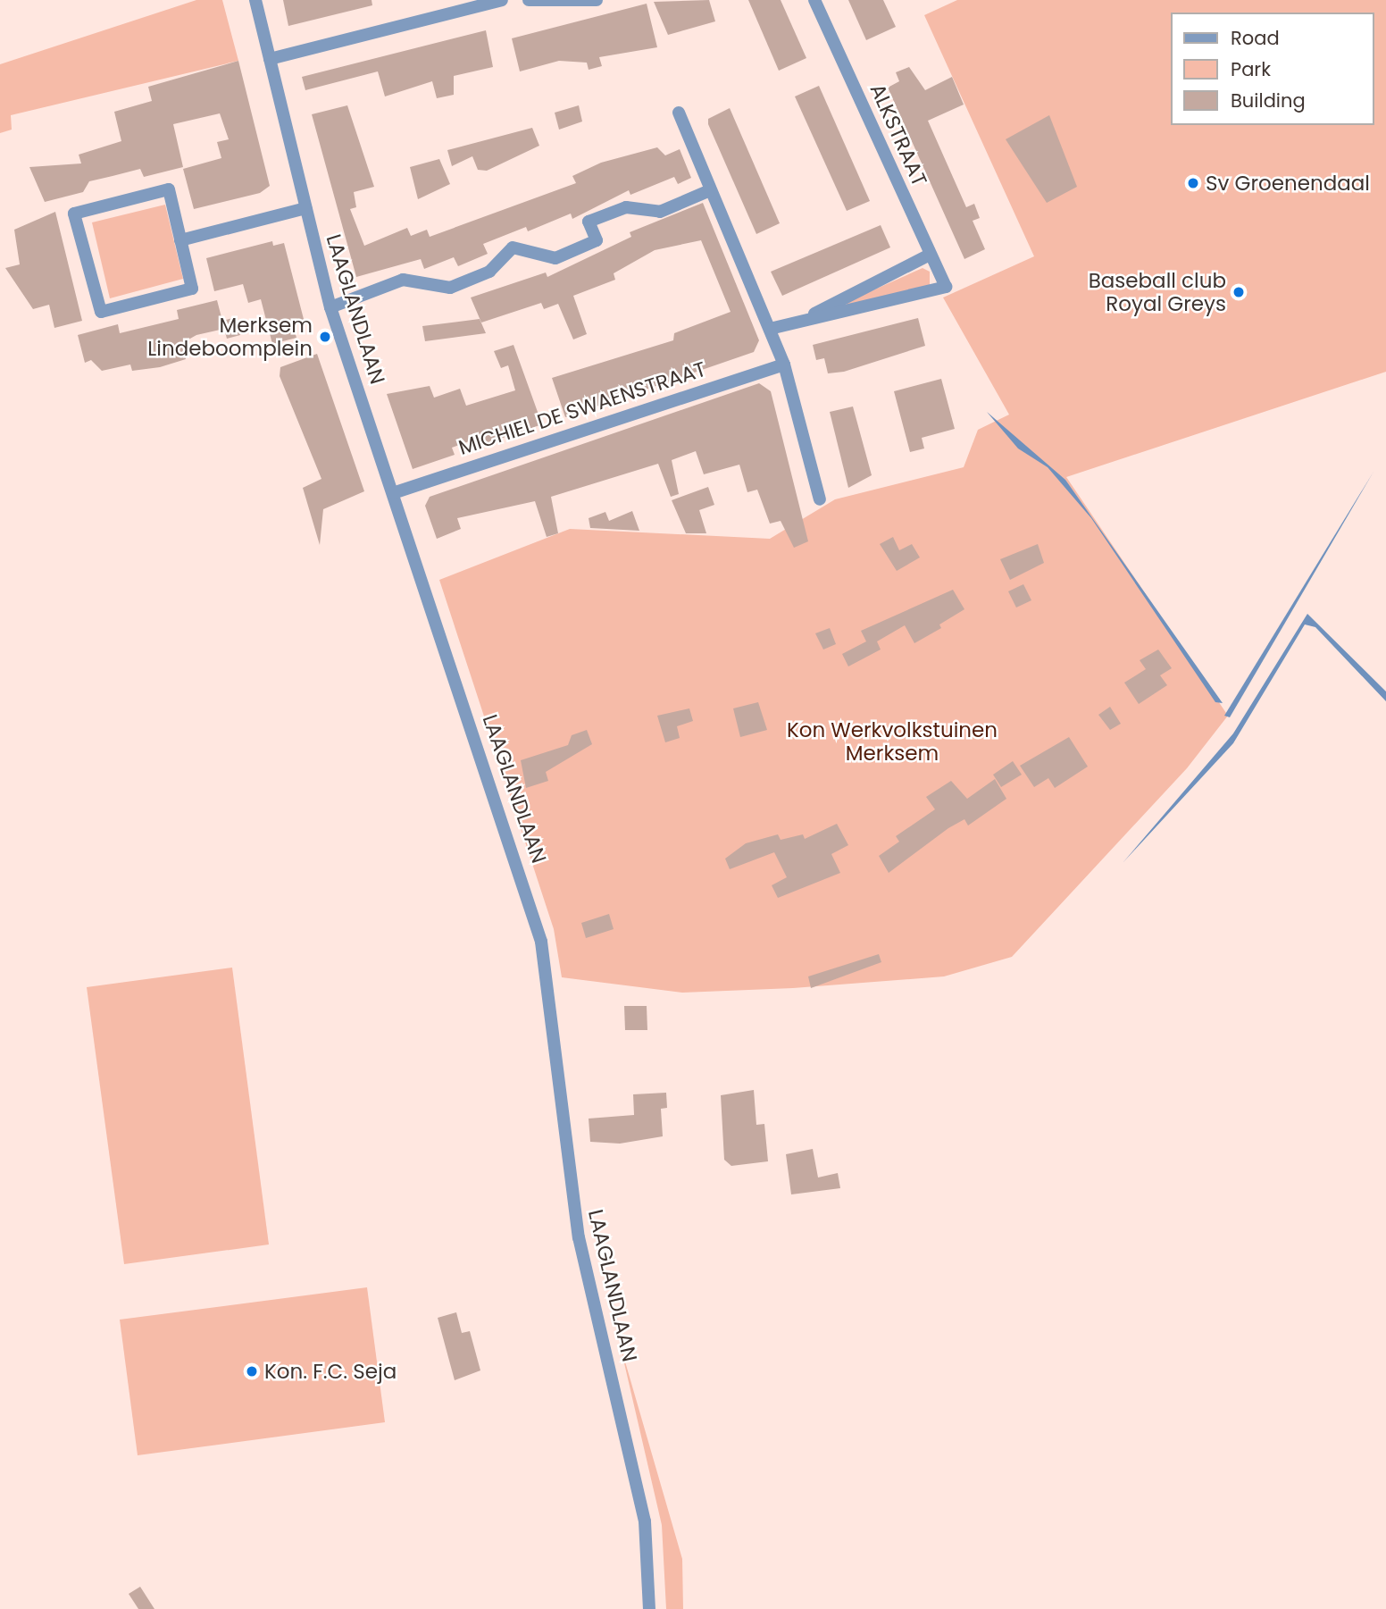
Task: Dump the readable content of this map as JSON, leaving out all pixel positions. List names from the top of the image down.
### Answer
{
  "streets": {
    "street": ["ALKSTRAAT", "LAAGLANDLAAN", "MICHIEL DE SWAENSTRAAT"]
  },
  "crossings": [
    ["LAAGLANDLAAN", "MICHIEL DE SWAENSTRAAT"]
  ],
  "parks": ["Kon Werkvolkstuinen Merksem"],
  "places": [
    "Sv Groenendaal",
    "Baseball club Royal Greys",
    "Merksem Lindeboomplein",
    "Kon. F.C. Seja"
  ],
  "legend": ["Road", "Park", "Building"]
}
